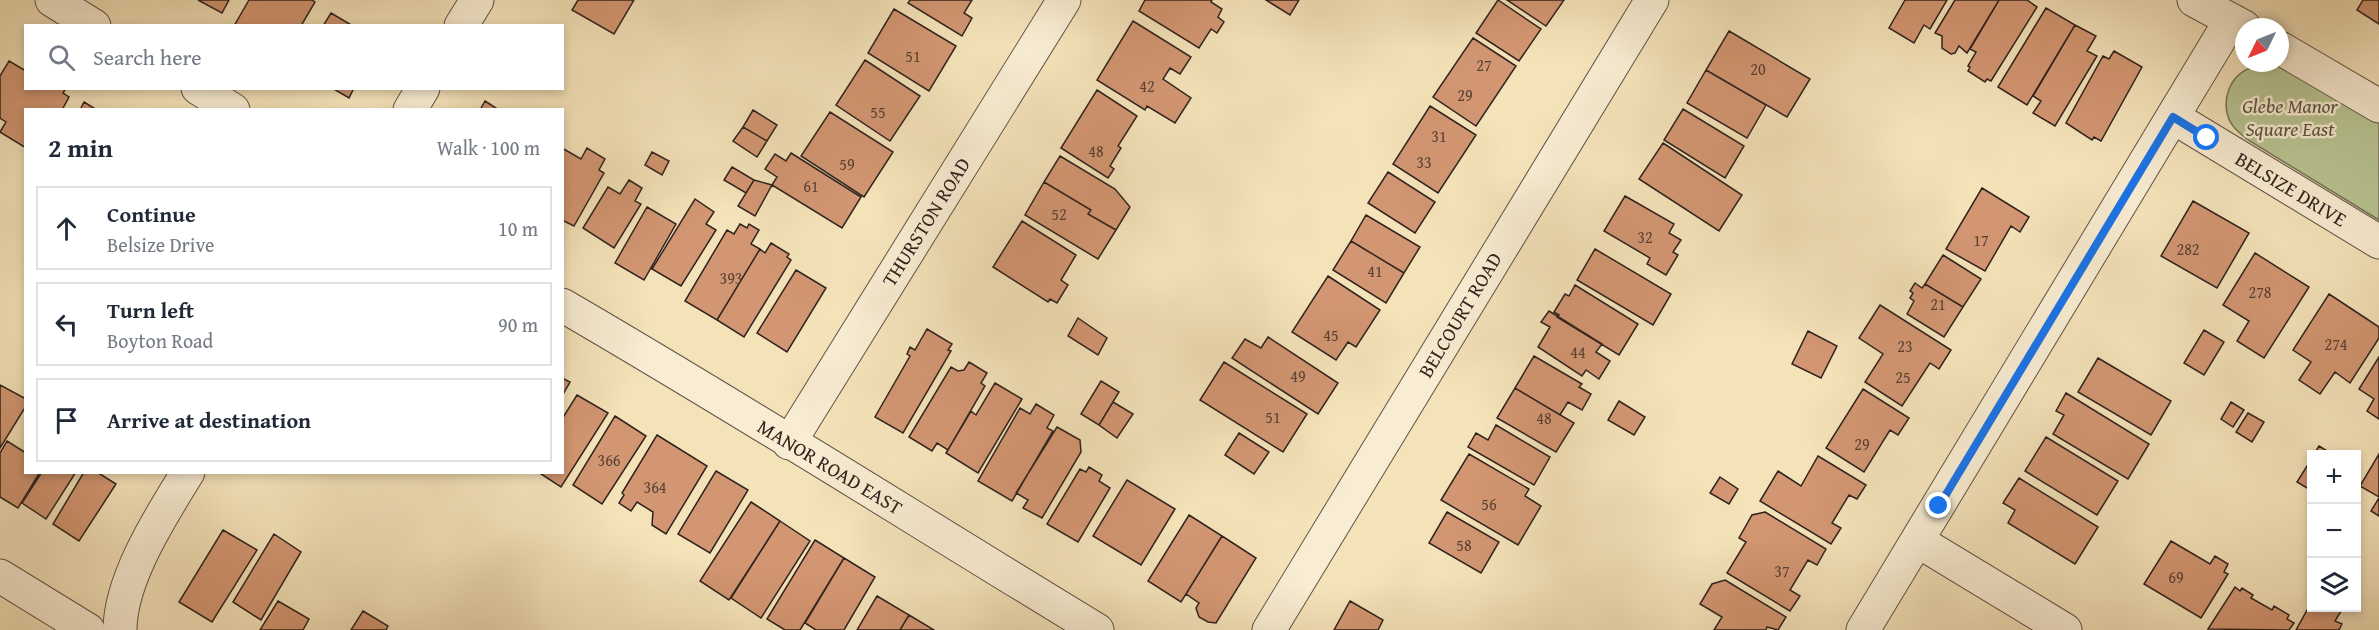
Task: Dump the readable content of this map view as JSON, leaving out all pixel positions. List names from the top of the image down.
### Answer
{
  "streets": {
    "street": [
      "BELSIZE DRIVE",
      "THURSTON ROAD",
      "BELCOURT ROAD",
      "MANOR ROAD EAST"
    ]
  },
  "crossings": [
    ["THURSTON ROAD", "MANOR ROAD EAST"]
  ],
  "parks": ["Glebe Manor Square East"],
  "house_numbers": [
    "51",
    "27",
    "20",
    "42",
    "29",
    "55",
    "31",
    "48",
    "33",
    "59",
    "61",
    "52",
    "32",
    "17",
    "282",
    "41",
    "393",
    "278",
    "21",
    "45",
    "274",
    "23",
    "44",
    "49",
    "25",
    "51",
    "48",
    "29",
    "366",
    "364",
    "56",
    "58",
    "37",
    "69"
  ],
  "north": "bottom left",
  "page": {
    "search": "Search here",
    "heading": ["2 min", "Walk · 100 m"],
    "list": [
      ["Continue", "Belsize Drive", "10 m"],
      ["Turn left", "Boyton Road", "90 m"],
      "Arrive at destination"
    ],
    "map_buttons": ["+", "−"]
  }
}
